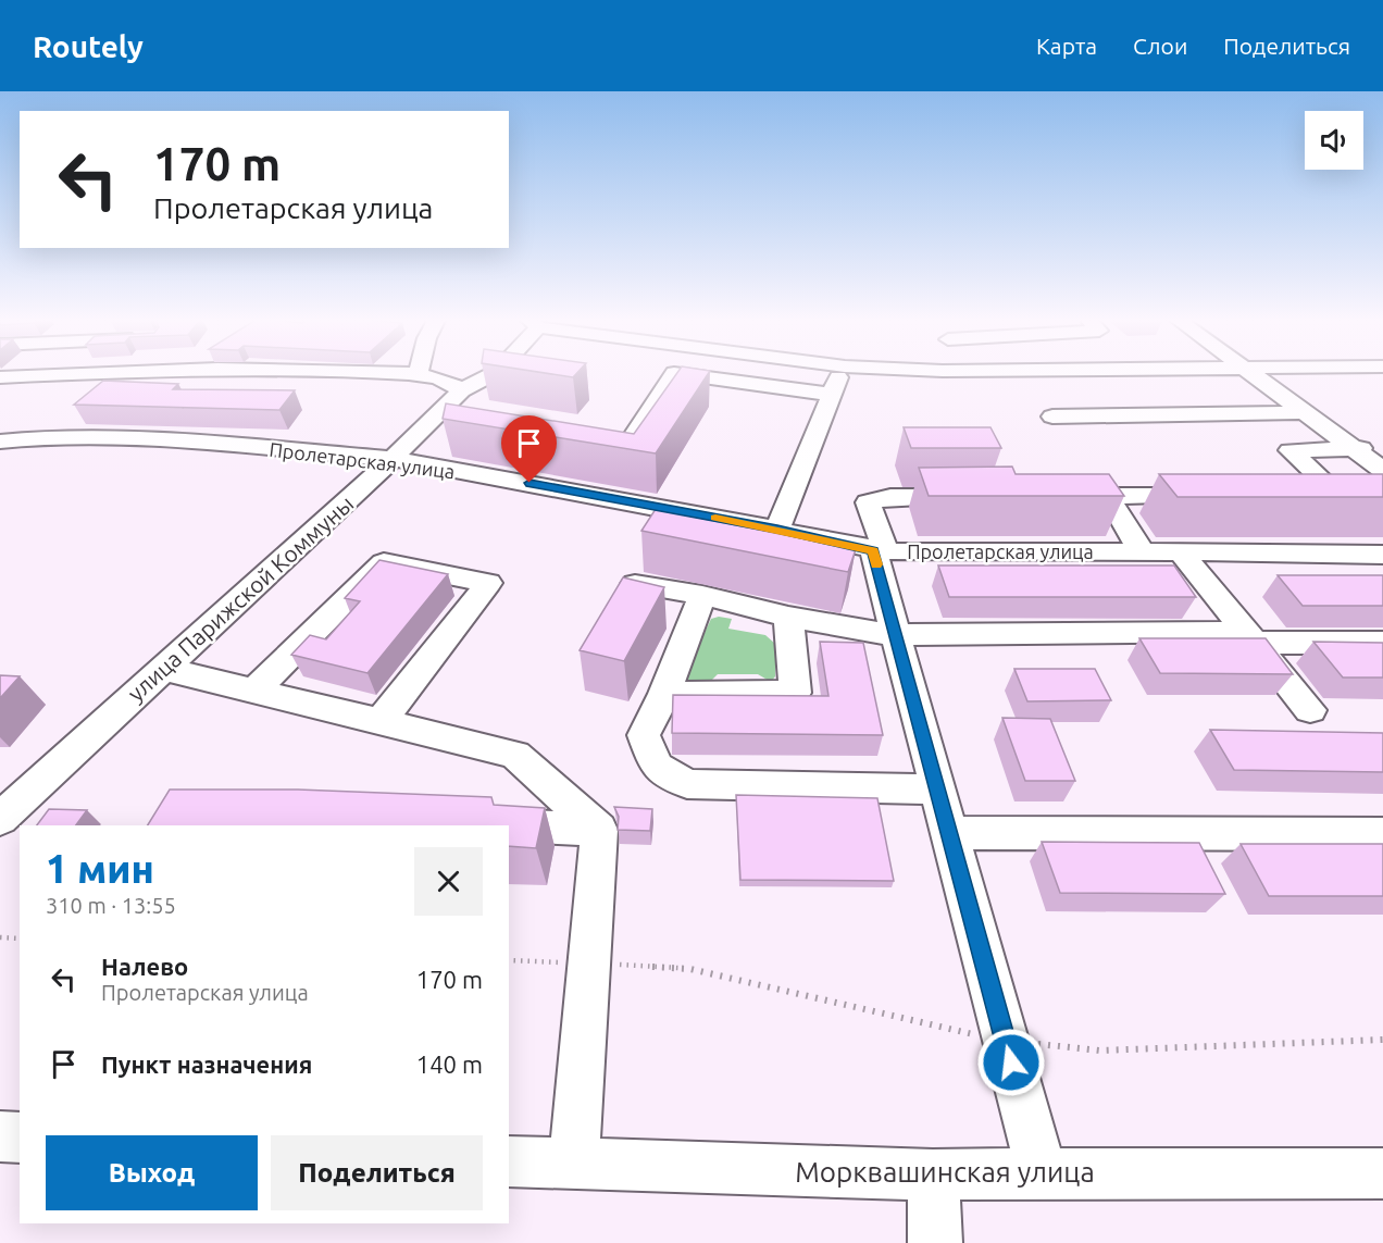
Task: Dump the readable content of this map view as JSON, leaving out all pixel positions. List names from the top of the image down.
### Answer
{
  "streets": {
    "street": ["Пролетарская улица", "улица Парижской Коммуны", "Морквашинская улица"]
  },
  "crossings": [
    ["Пролетарская улица", "улица Парижской Коммуны"]
  ],
  "page": {
    "header": "Routely",
    "nav": ["Карта", "Слои", "Поделиться"],
    "turn": ["170 m", "Пролетарская улица"],
    "heading": ["1 мин", "310 m · 13:55"],
    "list": [
      {
        "name": "Налево",
        "note": "Пролетарская улица",
        "value": "170 m"
      },
      {
        "name": "Пункт назначения",
        "value": "140 m"
      }
    ],
    "buttons": ["Выход", "Поделиться"]
  }
}
